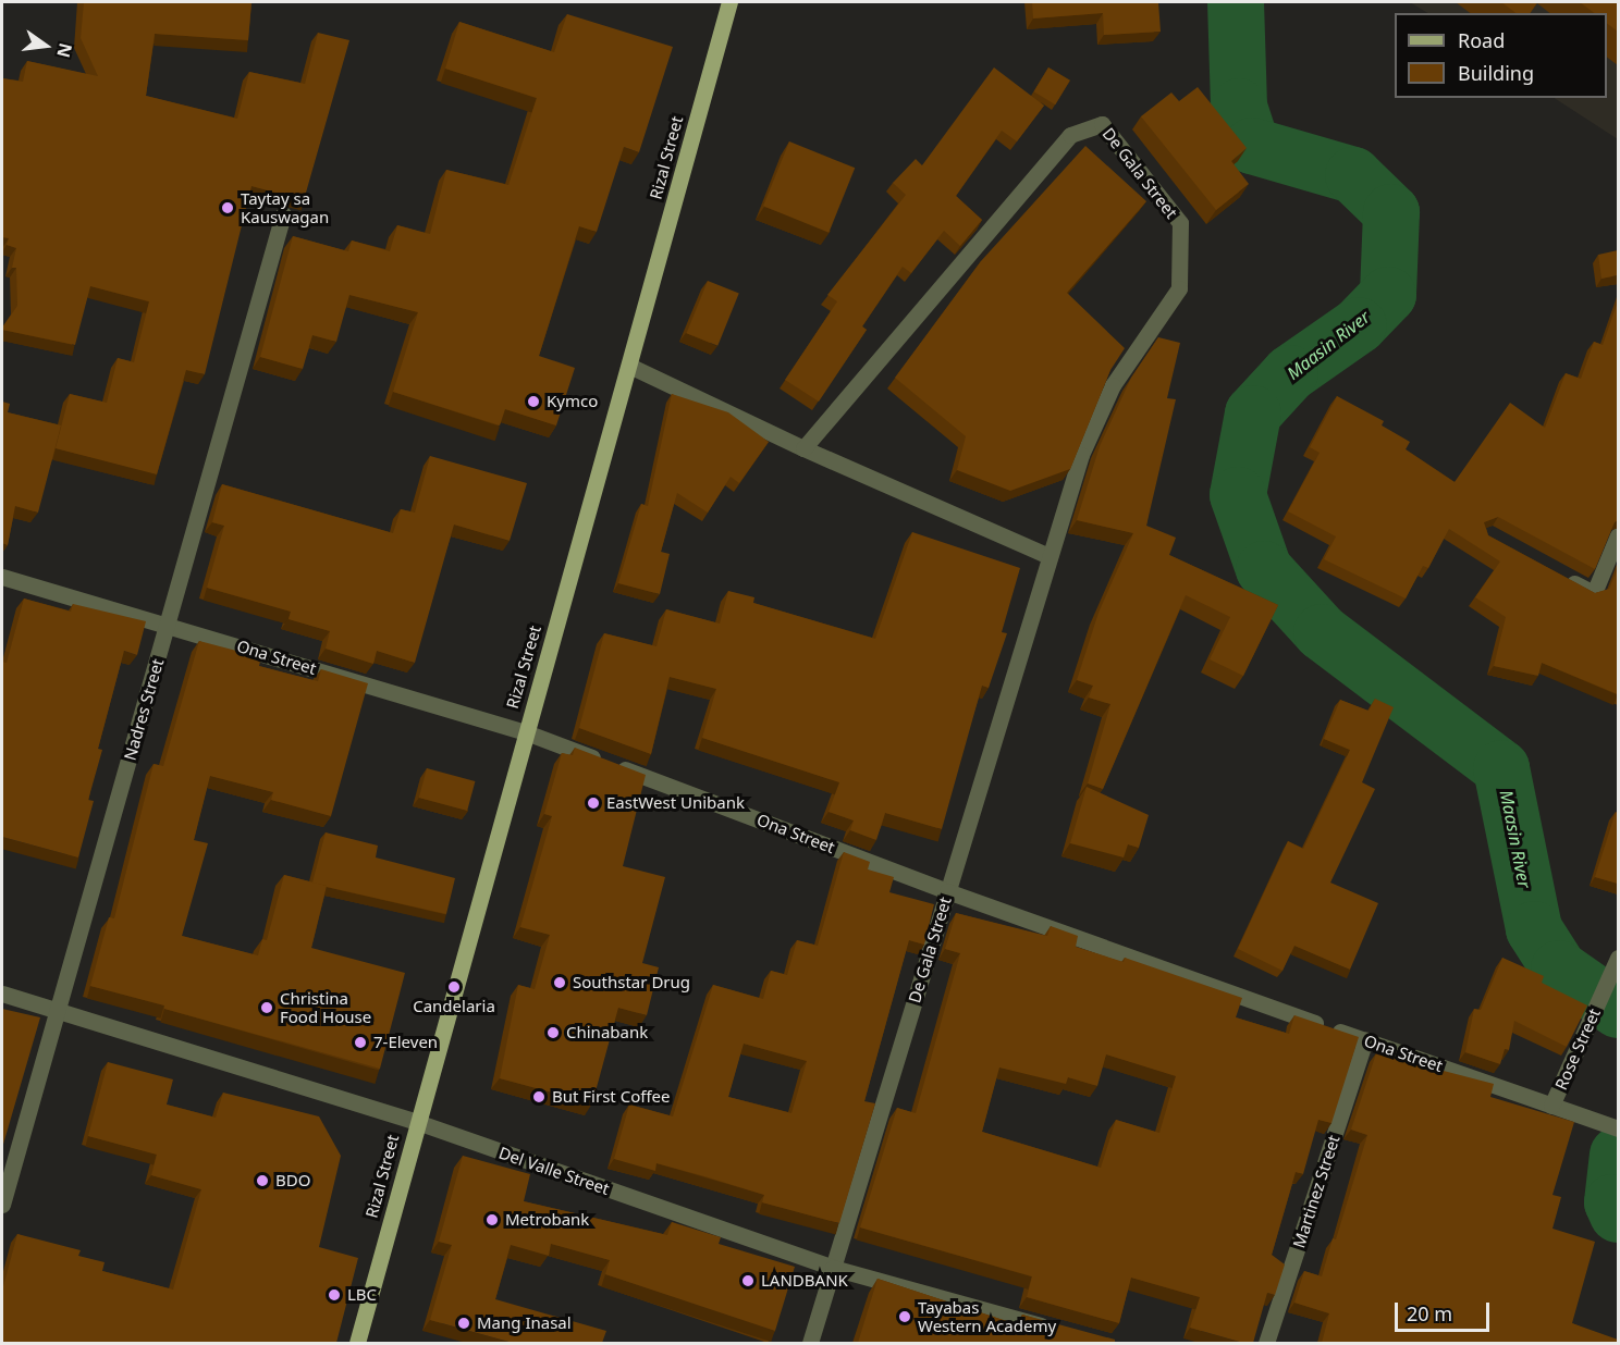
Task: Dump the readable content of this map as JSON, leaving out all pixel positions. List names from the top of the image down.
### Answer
{
  "streets": {
    "main road": ["Rizal Street"],
    "street": [
      "De Gala Street",
      "Ona Street",
      "Nadres Street",
      "Rose Street",
      "Del Valle Street",
      "Martinez Street"
    ]
  },
  "crossings": [
    ["Rizal Street", "Ona Street"],
    ["Rizal Street", "Del Valle Street"],
    ["De Gala Street", "Ona Street"],
    ["De Gala Street", "Del Valle Street"],
    ["Ona Street", "Nadres Street"],
    ["Ona Street", "Rose Street"],
    ["Ona Street", "Martinez Street"],
    ["Nadres Street", "Del Valle Street"]
  ],
  "water": ["Maasin River"],
  "places": [
    "Taytay sa Kauswagan",
    "Kymco",
    "EastWest Unibank",
    "Southstar Drug",
    "Candelaria",
    "Christina Food House",
    "Chinabank",
    "7-Eleven",
    "But First Coffee",
    "BDO",
    "Metrobank",
    "LANDBANK",
    "LBC",
    "Tayabas Western Academy",
    "Mang Inasal"
  ],
  "legend": ["Road", "Building"],
  "scale_bar": "20 m",
  "north": "right"
}
